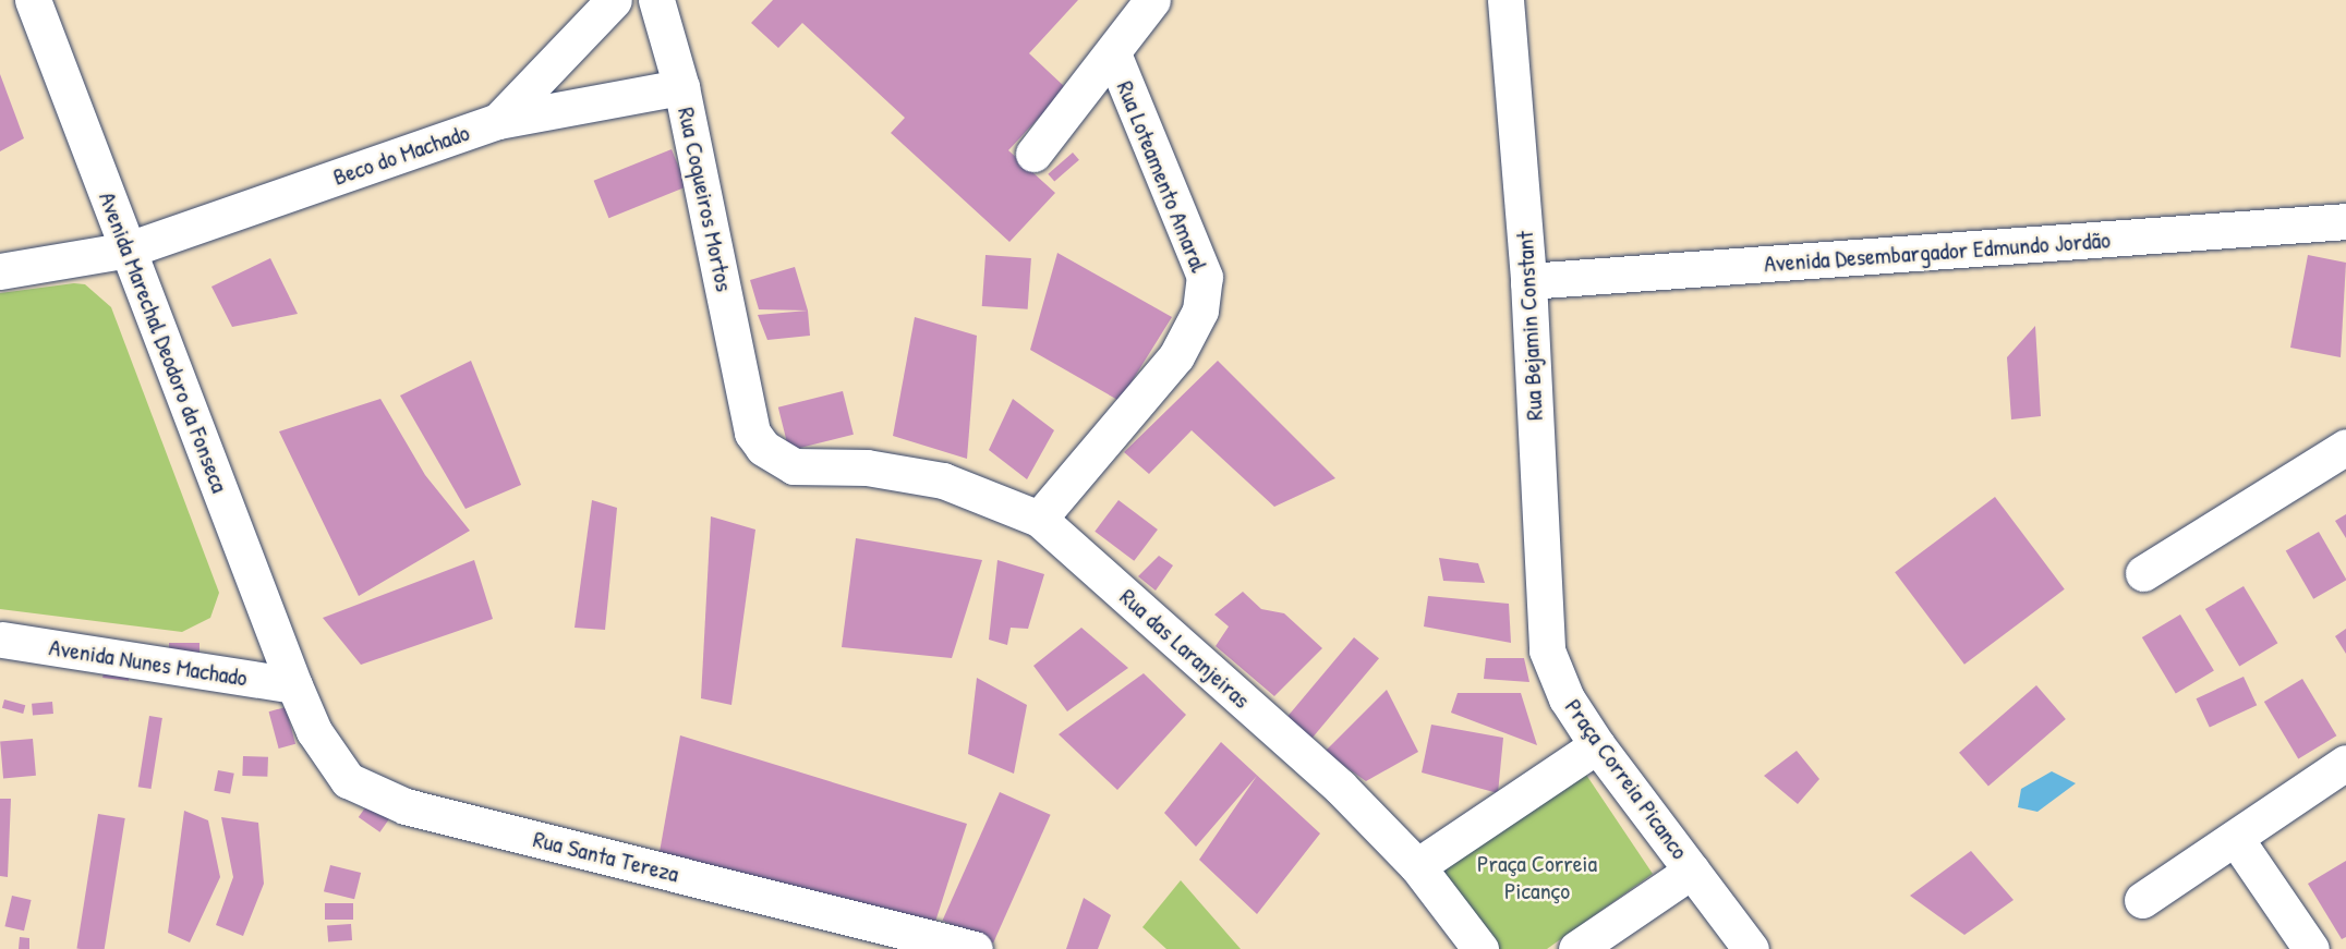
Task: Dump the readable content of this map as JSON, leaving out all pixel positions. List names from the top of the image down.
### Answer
{
  "streets": {
    "street": [
      "Beco do Machado",
      "Rua Loteamento Amaral",
      "Rua Coqueiros Mortos",
      "Avenida Desembargador Edmundo Jordão",
      "Rua Bejamin Constant",
      "Avenida Marechal Deodoro da Fonseca",
      "Rua das Laranjeiras",
      "Avenida Nunes Machado",
      "Praça Correia Picanco",
      "Rua Santa Tereza"
    ]
  },
  "crossings": [
    ["Beco do Machado", "Rua Coqueiros Mortos"],
    ["Beco do Machado", "Avenida Marechal Deodoro da Fonseca"],
    ["Rua Loteamento Amaral", "Rua das Laranjeiras"],
    ["Rua Coqueiros Mortos", "Rua das Laranjeiras"],
    ["Avenida Desembargador Edmundo Jordão", "Rua Bejamin Constant"],
    ["Rua Bejamin Constant", "Praça Correia Picanco"],
    ["Avenida Marechal Deodoro da Fonseca", "Avenida Nunes Machado"],
    ["Avenida Marechal Deodoro da Fonseca", "Rua Santa Tereza"],
    ["Avenida Nunes Machado", "Rua Santa Tereza"]
  ],
  "parks": ["Praça Correia Picanço"]
}
